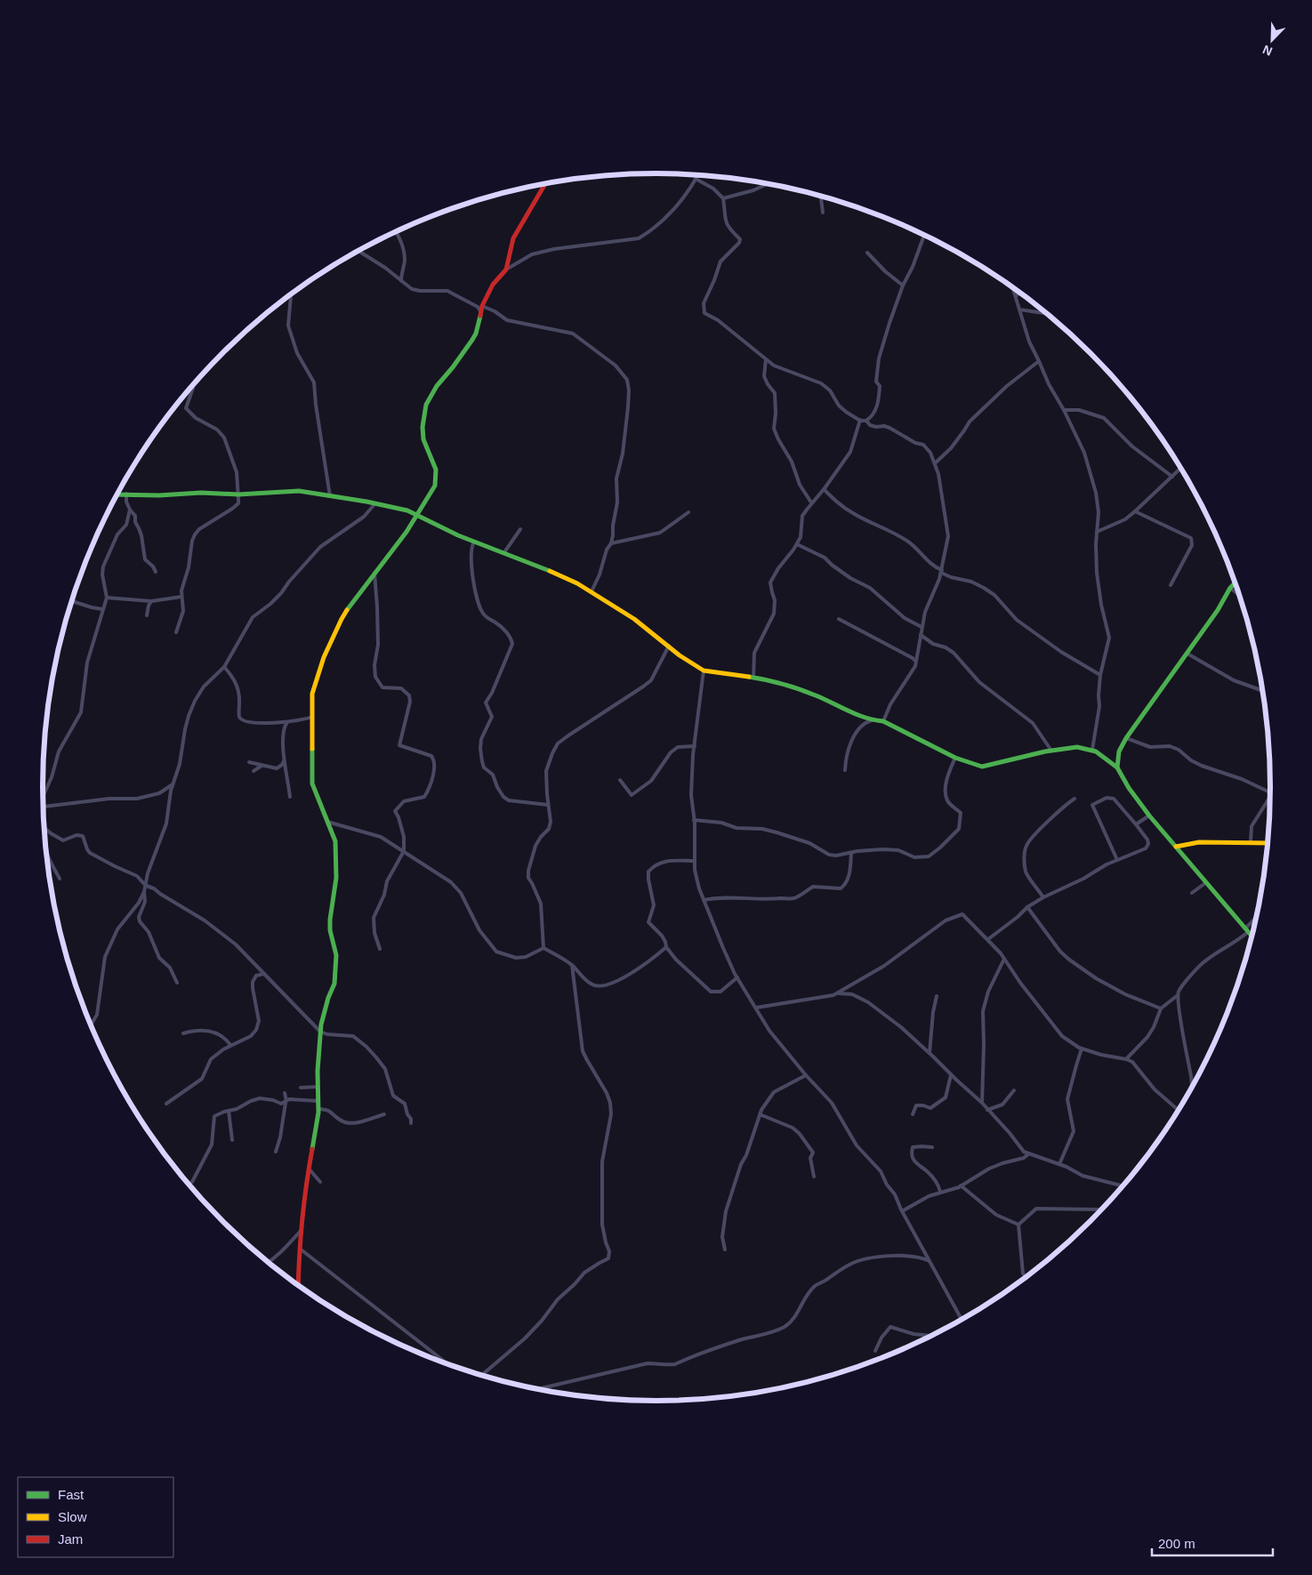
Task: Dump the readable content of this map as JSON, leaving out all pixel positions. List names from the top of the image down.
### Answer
{
  "legend": ["Fast", "Slow", "Jam"],
  "scale_bar": "200 m",
  "north": "bottom left"
}
